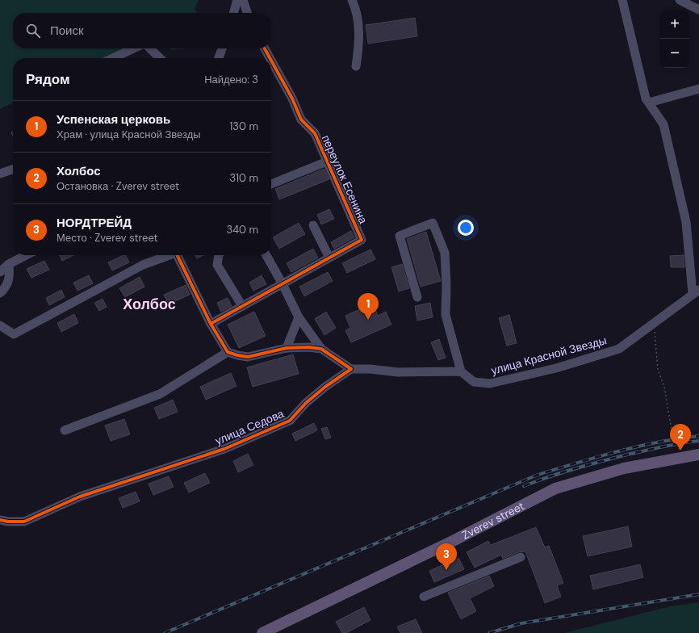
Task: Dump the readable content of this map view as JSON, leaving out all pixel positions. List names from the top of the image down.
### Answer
{
  "streets": {
    "main road": ["Zverev street"],
    "street": ["переулок Есенина", "улица Красной Звезды", "улица Седова"]
  },
  "districts": ["Холбос"],
  "page": {
    "map_buttons": ["+", "−"],
    "search": "Поиск",
    "heading": ["Рядом", "Найдено: 3"],
    "list": [
      {
        "mark": "1",
        "name": "Успенская церковь",
        "note": "Храм · улица Красной Звезды",
        "value": "130 m"
      },
      {
        "mark": "2",
        "name": "Холбос",
        "note": "Остановка · Zverev street",
        "value": "310 m"
      },
      {
        "mark": "3",
        "name": "НОРДТРЕЙД",
        "note": "Место · Zverev street",
        "value": "340 m"
      }
    ],
    "pins": ["1", "2", "3"]
  }
}
